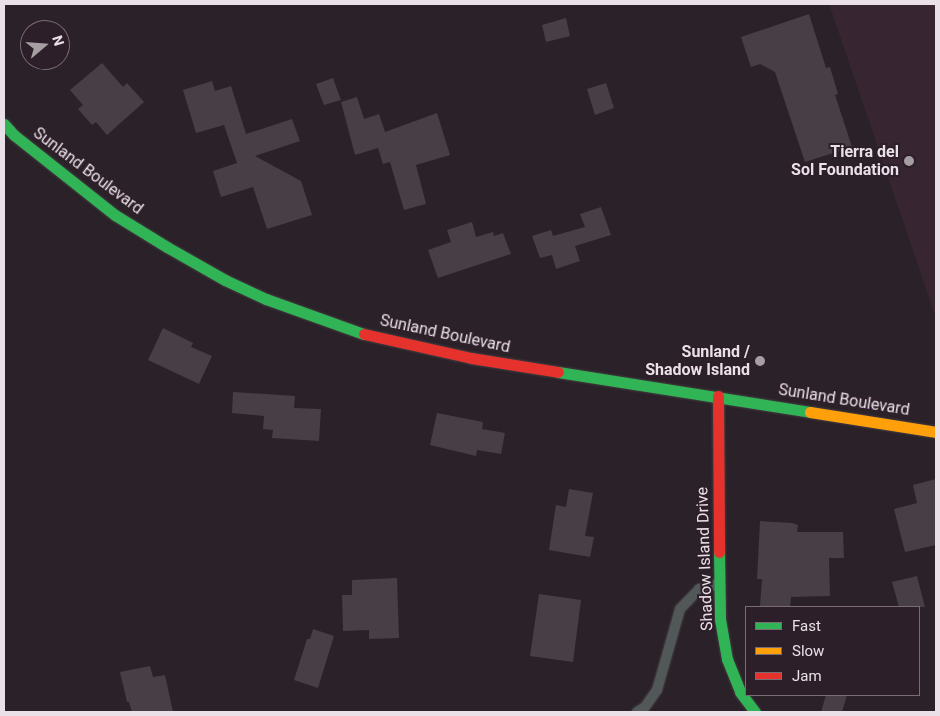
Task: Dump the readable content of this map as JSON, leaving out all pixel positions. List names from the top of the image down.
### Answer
{
  "streets": {
    "main road": ["Sunland Boulevard", "Shadow Island Drive"]
  },
  "crossings": [
    ["Sunland Boulevard", "Shadow Island Drive"]
  ],
  "places": ["Tierra del Sol Foundation", "Sunland / Shadow Island"],
  "legend": ["Fast", "Slow", "Jam"],
  "north": "right"
}
